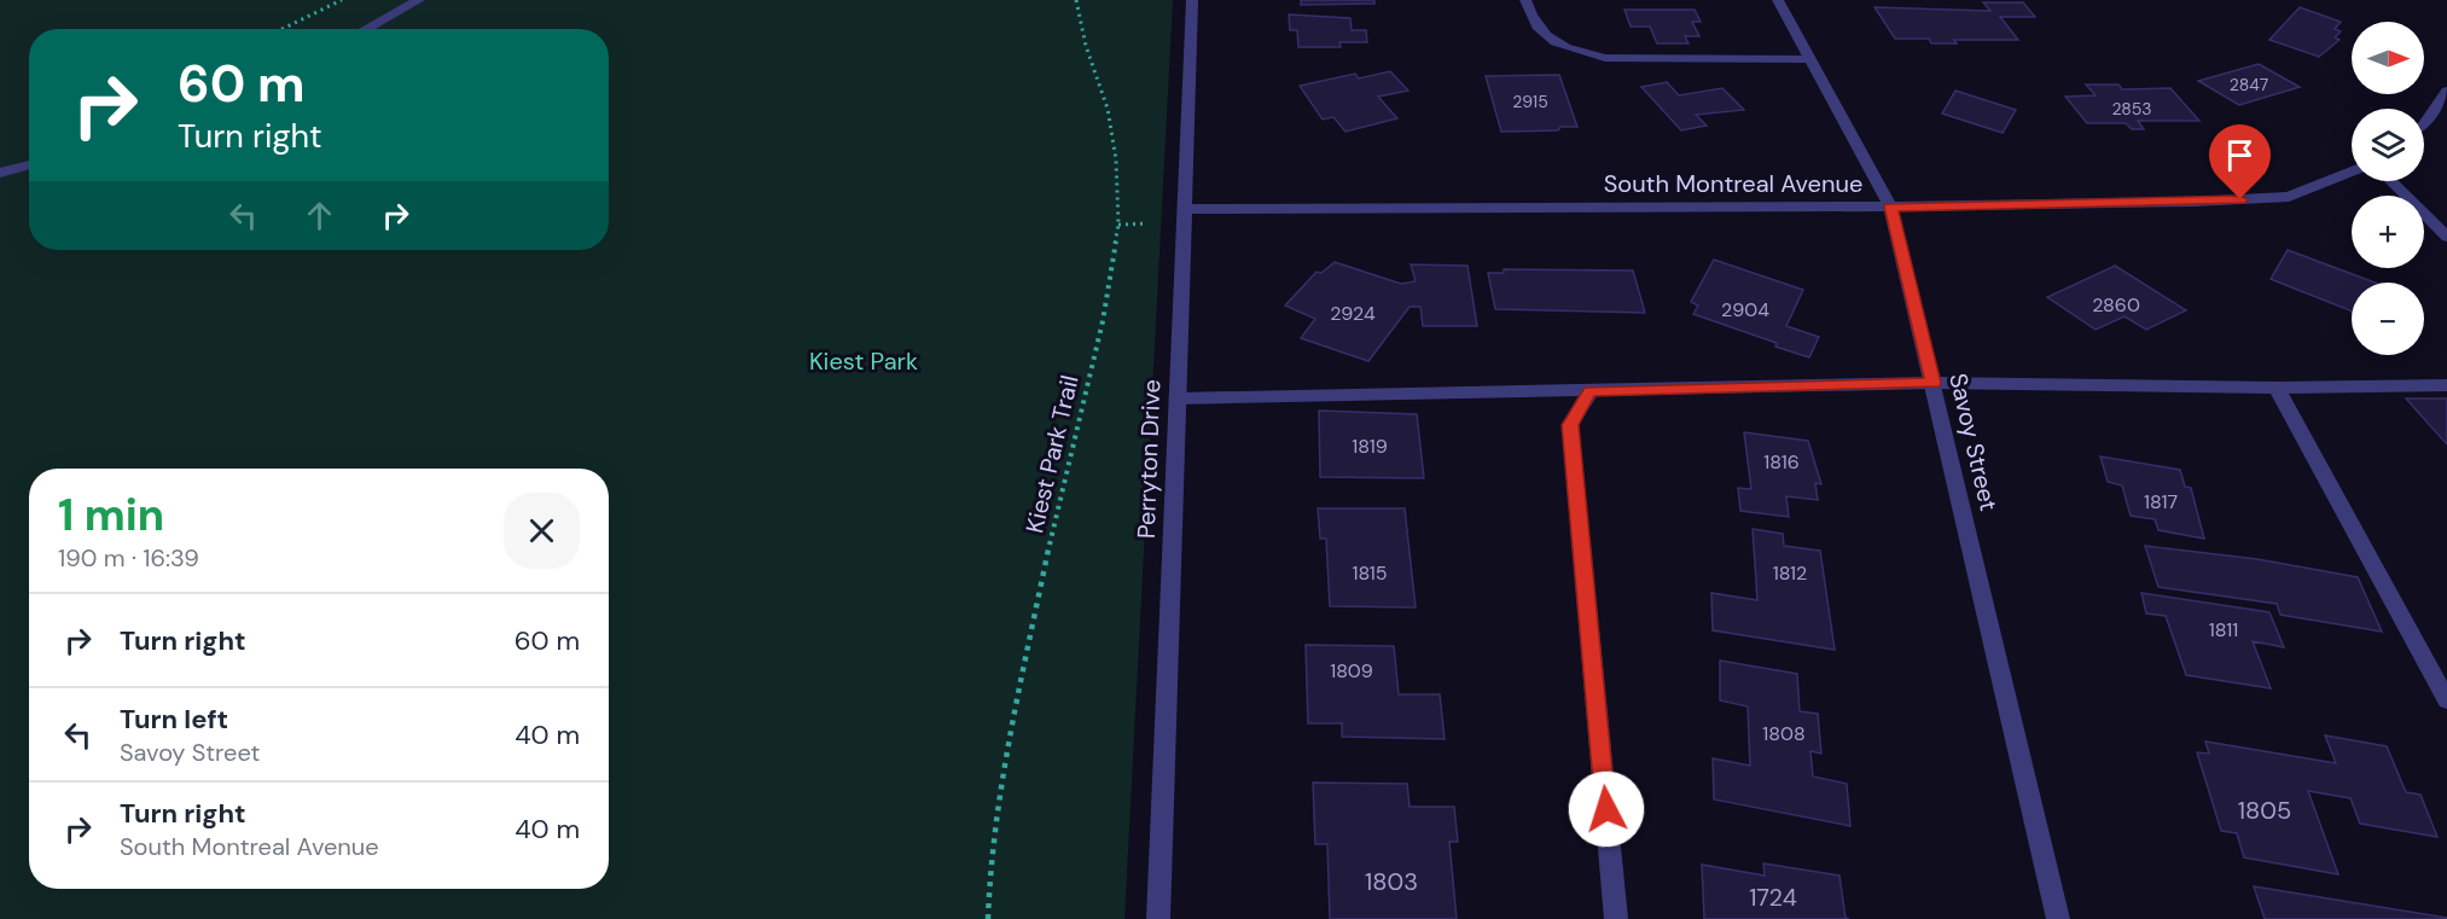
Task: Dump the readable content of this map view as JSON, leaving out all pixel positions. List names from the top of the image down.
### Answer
{
  "streets": {
    "street": ["South Montreal Avenue", "Savoy Street", "Perryton Drive"],
    "path": ["Kiest Park Trail"]
  },
  "crossings": [
    ["South Montreal Avenue", "Savoy Street"],
    ["South Montreal Avenue", "Perryton Drive"]
  ],
  "parks": ["Kiest Park"],
  "house_numbers": [
    "2847",
    "2915",
    "2853",
    "2860",
    "2904",
    "2924",
    "1819",
    "1816",
    "1817",
    "1815",
    "1812",
    "1811",
    "1809",
    "1808",
    "1805",
    "1803",
    "1724"
  ],
  "north": "right",
  "page": {
    "map_buttons": ["+", "−"],
    "turn": ["60 m", "Turn right"],
    "heading": ["1 min", "190 m · 16:39"],
    "list": [
      {
        "name": "Turn right",
        "value": "60 m"
      },
      {
        "name": "Turn left",
        "note": "Savoy Street",
        "value": "40 m"
      },
      {
        "name": "Turn right",
        "note": "South Montreal Avenue",
        "value": "40 m"
      }
    ]
  }
}
